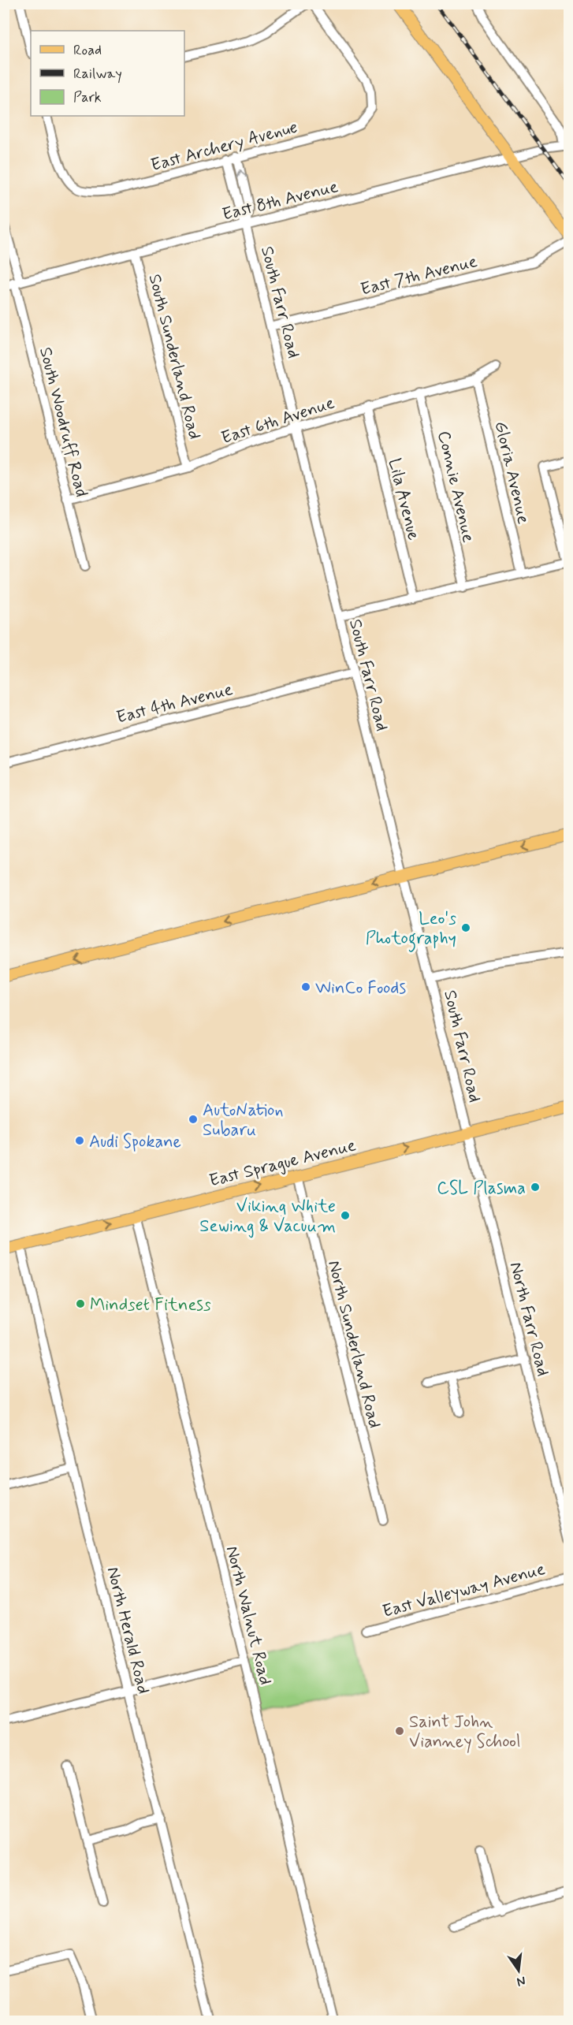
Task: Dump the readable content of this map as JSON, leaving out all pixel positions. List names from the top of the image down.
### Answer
{
  "streets": {
    "main road": ["East Sprague Avenue"],
    "street": [
      "East Archery Avenue",
      "East 8th Avenue",
      "East 7th Avenue",
      "South Farr Road",
      "South Sunderland Road",
      "East 6th Avenue",
      "South Woodruff Road",
      "Gloria Avenue",
      "Connie Avenue",
      "Lila Avenue",
      "East 4th Avenue",
      "North Farr Road",
      "North Sunderland Road",
      "East Valleyway Avenue",
      "North Walnut Road",
      "North Herald Road"
    ]
  },
  "crossings": [
    ["East Archery Avenue", "South Farr Road"],
    ["East 8th Avenue", "South Farr Road"],
    ["East 8th Avenue", "South Sunderland Road"],
    ["East 8th Avenue", "South Woodruff Road"],
    ["East 7th Avenue", "South Farr Road"],
    ["South Farr Road", "East 6th Avenue"],
    ["South Farr Road", "East 4th Avenue"],
    ["South Farr Road", "East Sprague Avenue"],
    ["South Farr Road", "North Farr Road"],
    ["South Sunderland Road", "East 6th Avenue"],
    ["East 6th Avenue", "South Woodruff Road"],
    ["East 6th Avenue", "Gloria Avenue"],
    ["East 6th Avenue", "Connie Avenue"],
    ["East 6th Avenue", "Lila Avenue"],
    ["East Sprague Avenue", "North Farr Road"],
    ["East Sprague Avenue", "North Sunderland Road"],
    ["East Sprague Avenue", "North Walnut Road"],
    ["East Sprague Avenue", "North Herald Road"]
  ],
  "one_way": ["East Sprague Avenue"],
  "places": [
    "Leo's Photography",
    "WinCo Foods",
    "AutoNation Subaru",
    "Audi Spokane",
    "CSL Plasma",
    "Viking White Sewing & Vacuum",
    "Mindset Fitness",
    "Saint John Vianney School"
  ],
  "legend": ["Road", "Railway", "Park"],
  "north": "bottom"
}
